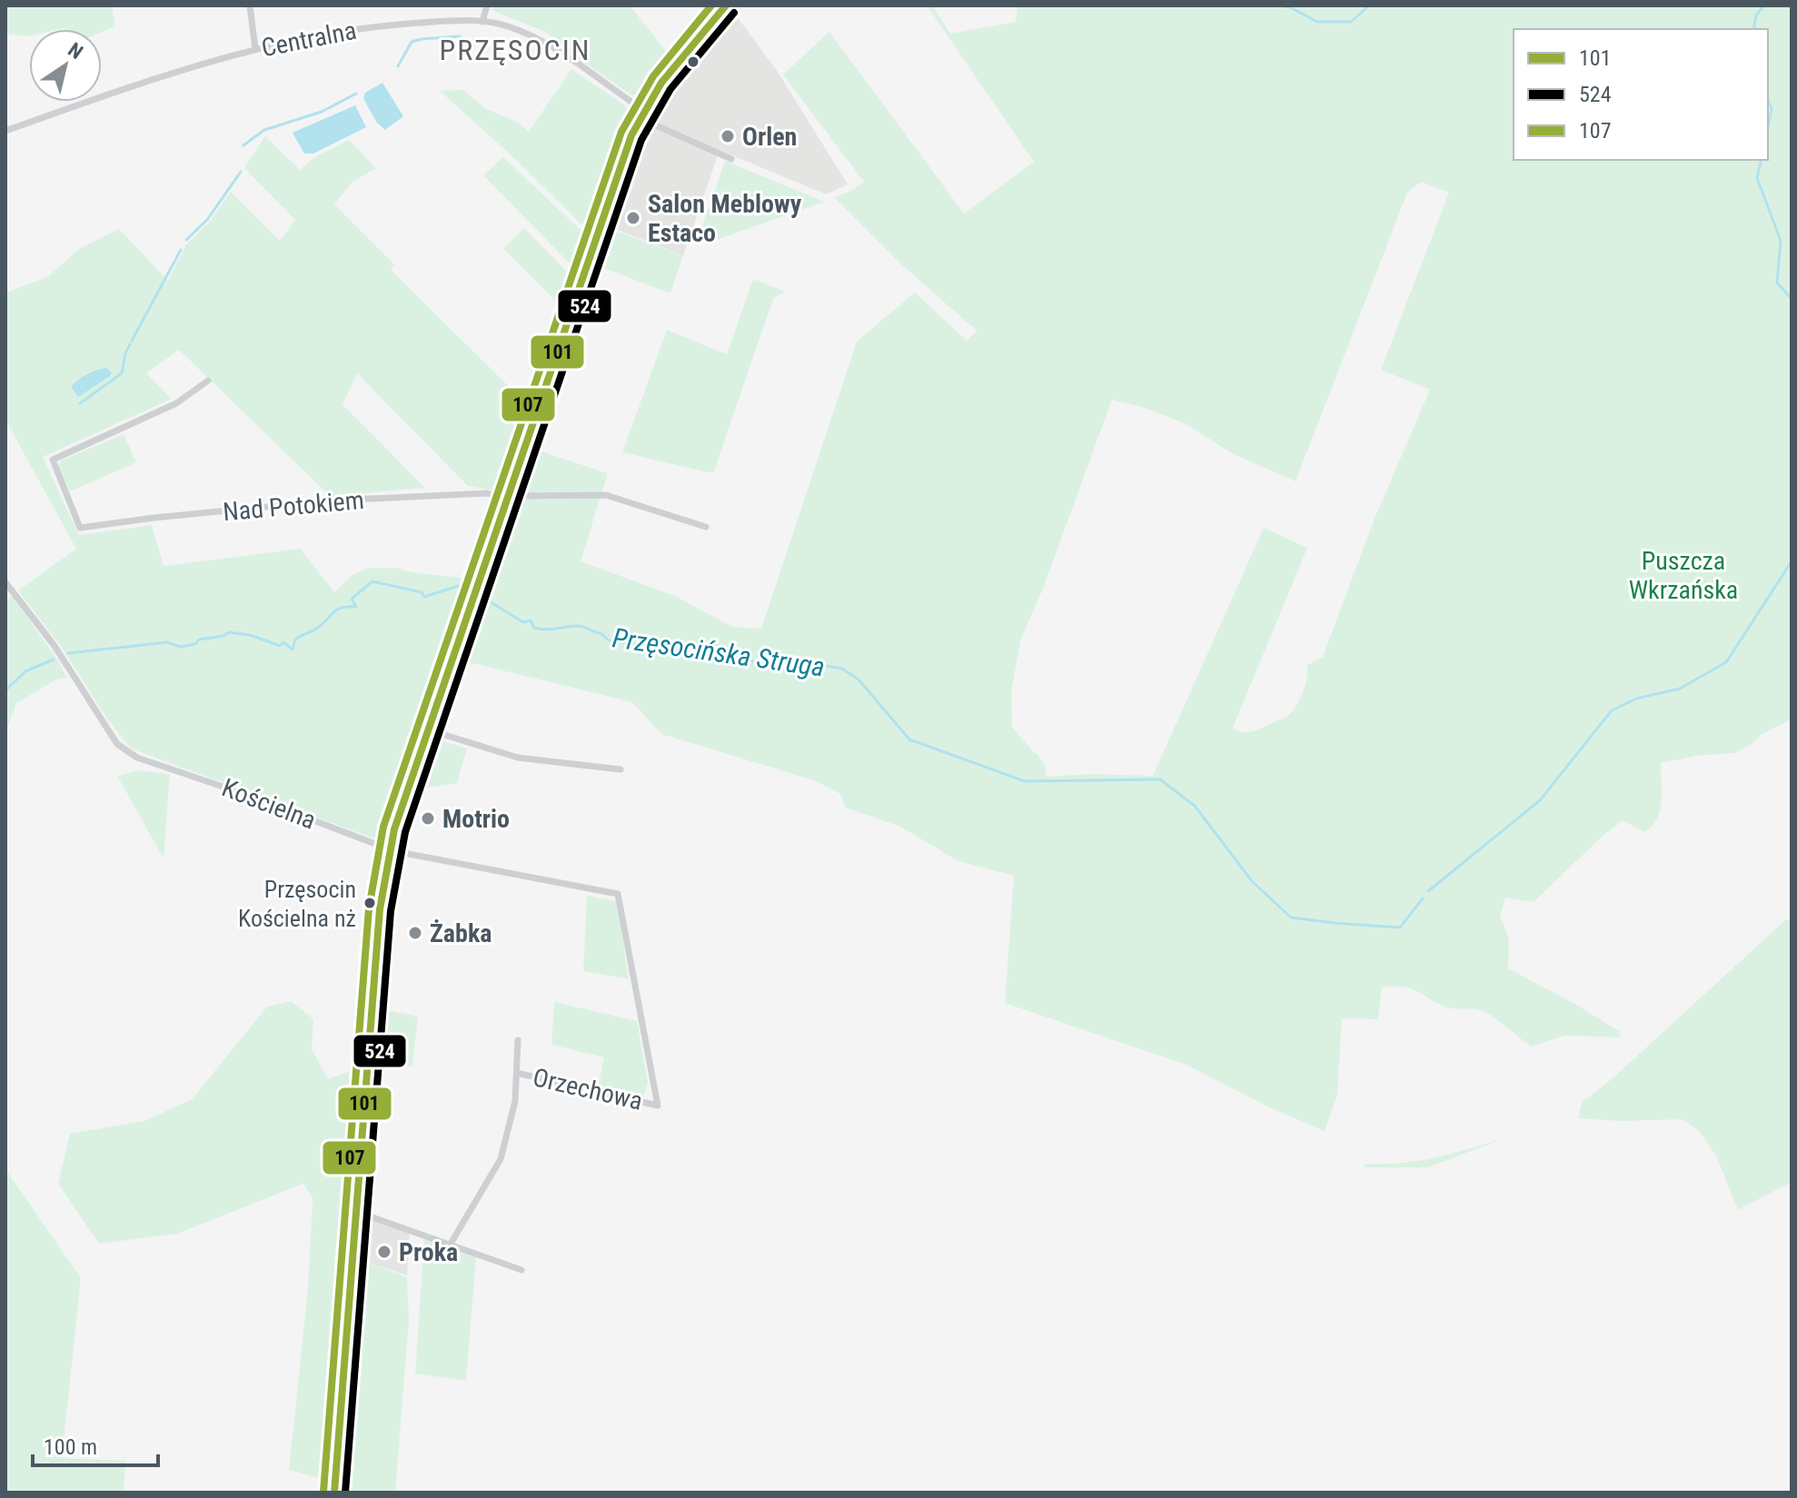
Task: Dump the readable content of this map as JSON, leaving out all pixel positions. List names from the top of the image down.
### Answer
{
  "streets": {
    "street": [
      "Centralna",
      "Nad Potokiem",
      "Kościelna",
      "Orzechowa"
    ]
  },
  "crossings": [
    ["Kościelna", "Orzechowa"]
  ],
  "districts": ["PRZĘSOCIN"],
  "water": ["Przęsocińska Struga"],
  "parks": ["Puszcza Wkrzańska"],
  "places": [
    "Orlen",
    "Salon Meblowy Estaco",
    "Motrio",
    "Przęsocin Kościelna nż",
    "Żabka",
    "Proka"
  ],
  "lines": ["transit line 101", "transit line 107", "transit line 524"],
  "legend": ["101", "524", "107"],
  "scale_bar": "100 m",
  "north": "top right"
}
